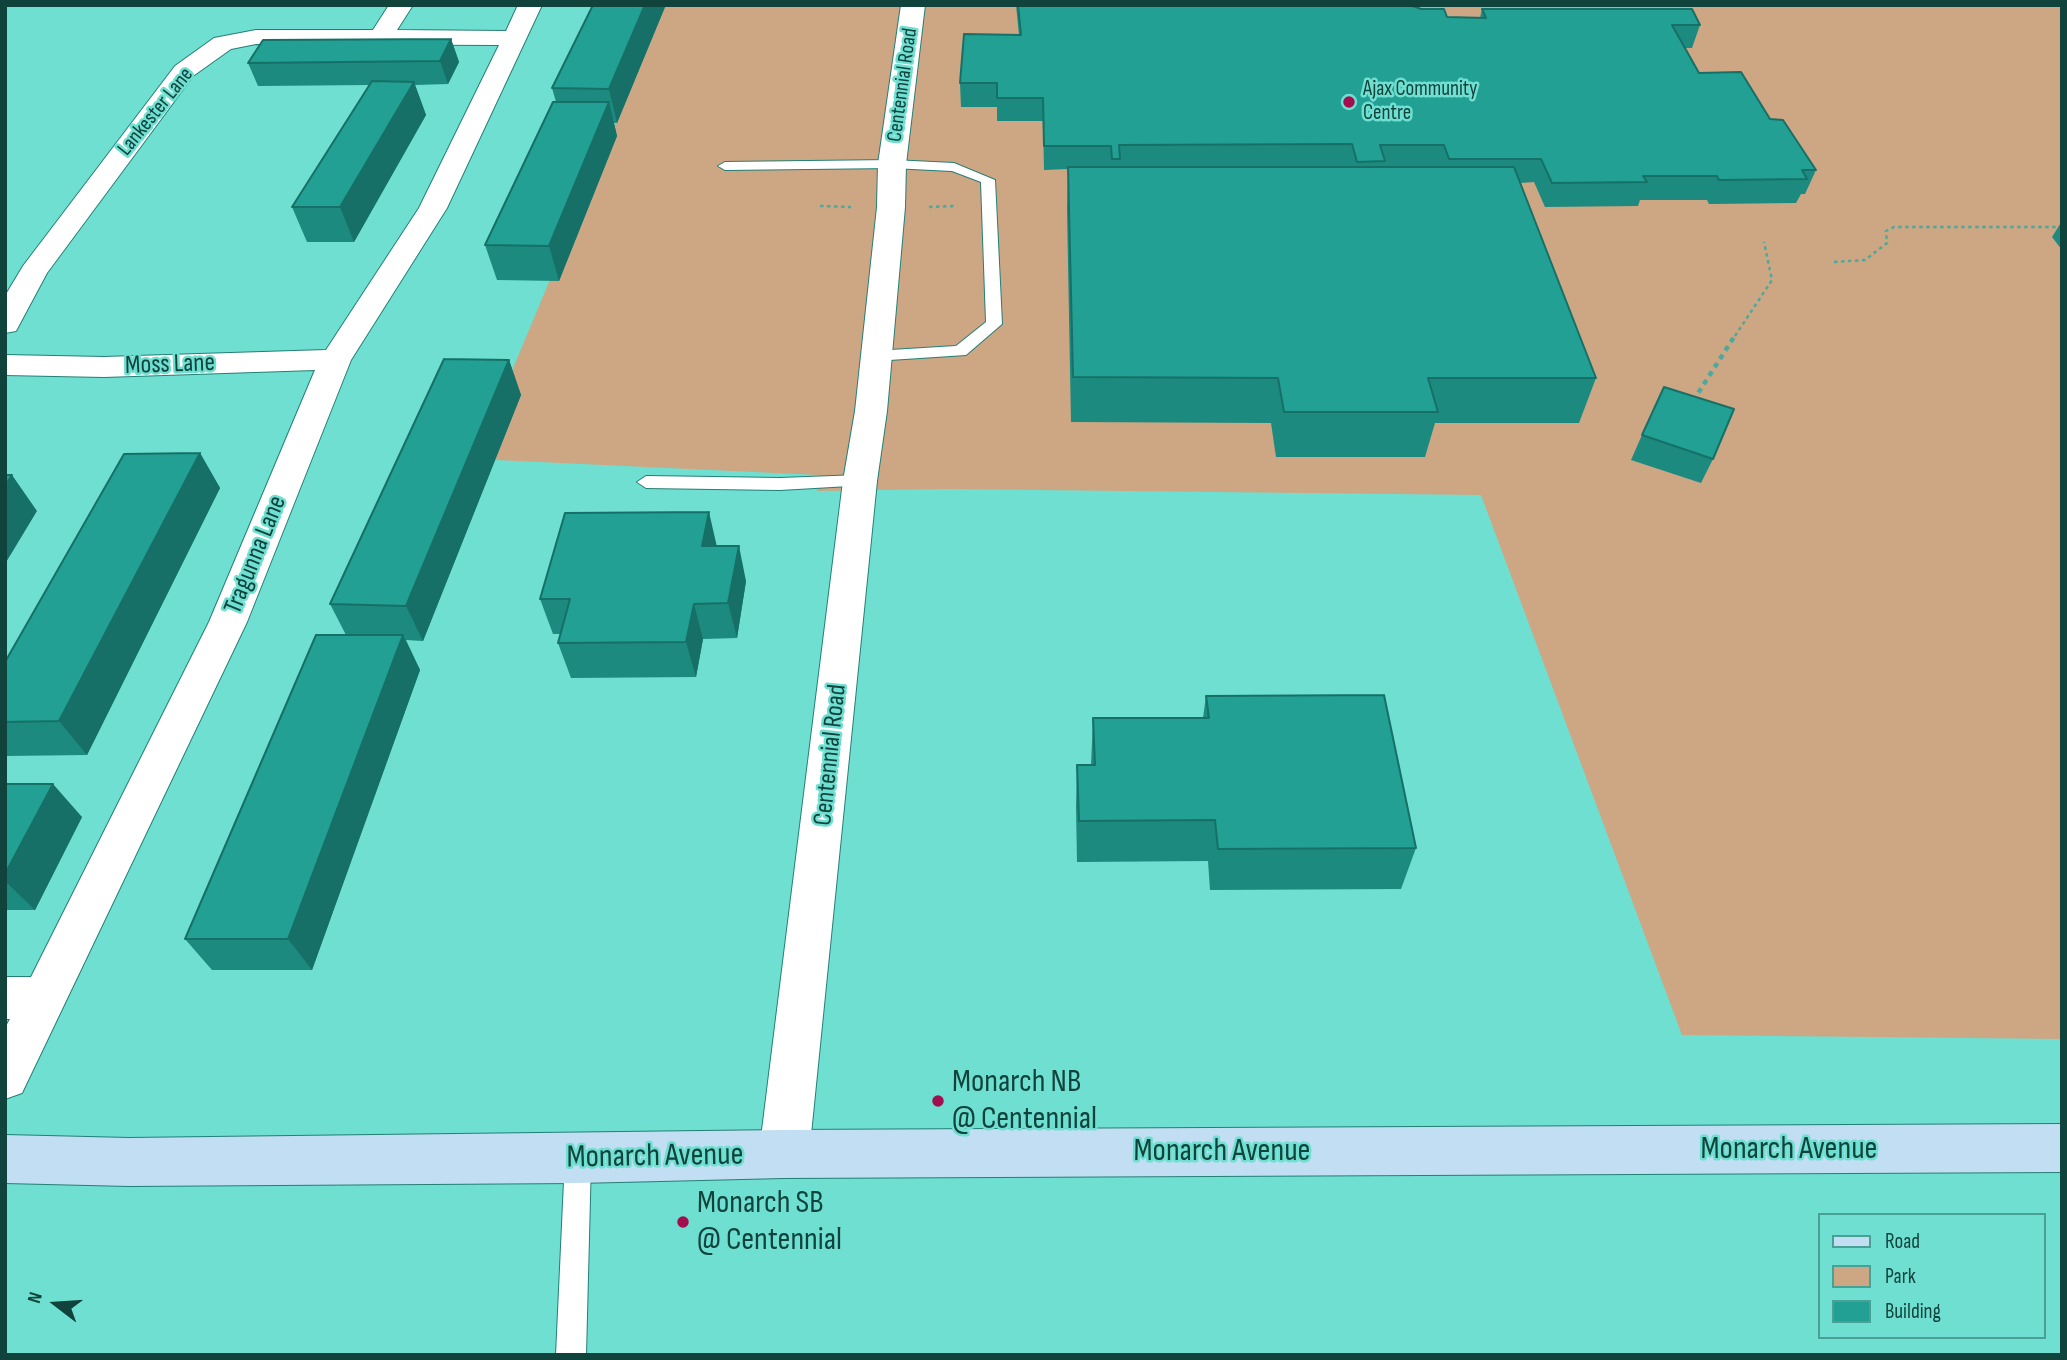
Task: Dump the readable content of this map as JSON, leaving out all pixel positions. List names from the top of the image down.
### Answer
{
  "streets": {
    "street": [
      "Centennial Road",
      "Lankester Lane",
      "Moss Lane",
      "Tragunna Lane",
      "Monarch Avenue"
    ]
  },
  "crossings": [
    ["Centennial Road", "Monarch Avenue"],
    ["Lankester Lane", "Tragunna Lane"],
    ["Moss Lane", "Tragunna Lane"]
  ],
  "places": ["Ajax Community Centre", "Monarch NB @ Centennial", "Monarch SB @ Centennial"],
  "legend": ["Road", "Park", "Building"],
  "north": "left"
}
